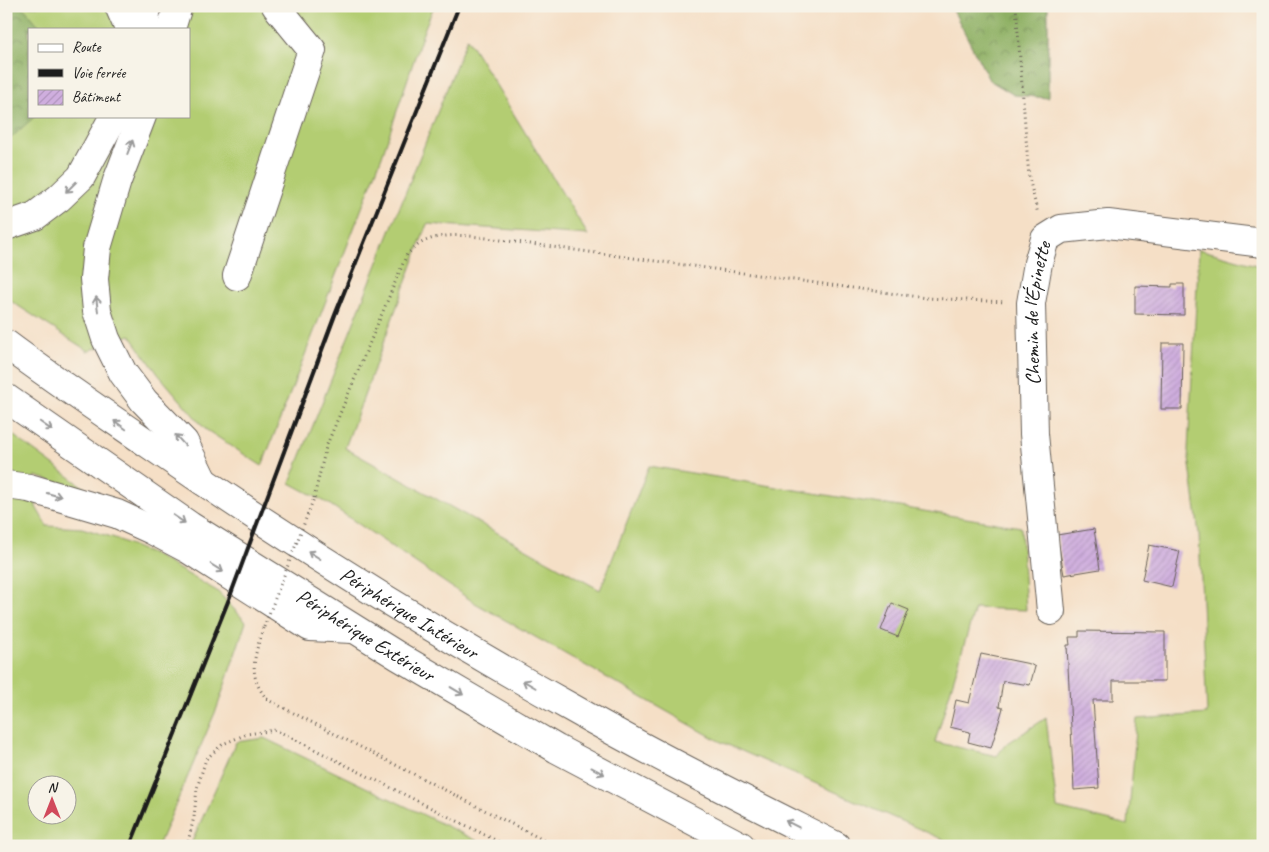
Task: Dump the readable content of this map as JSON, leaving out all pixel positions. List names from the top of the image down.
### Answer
{
  "streets": {
    "main road": ["Chemin de l'Épinette", "Périphérique Intérieur", "Périphérique Extérieur"]
  },
  "legend": ["Route", "Voie ferrée", "Bâtiment"],
  "north": "top"
}
